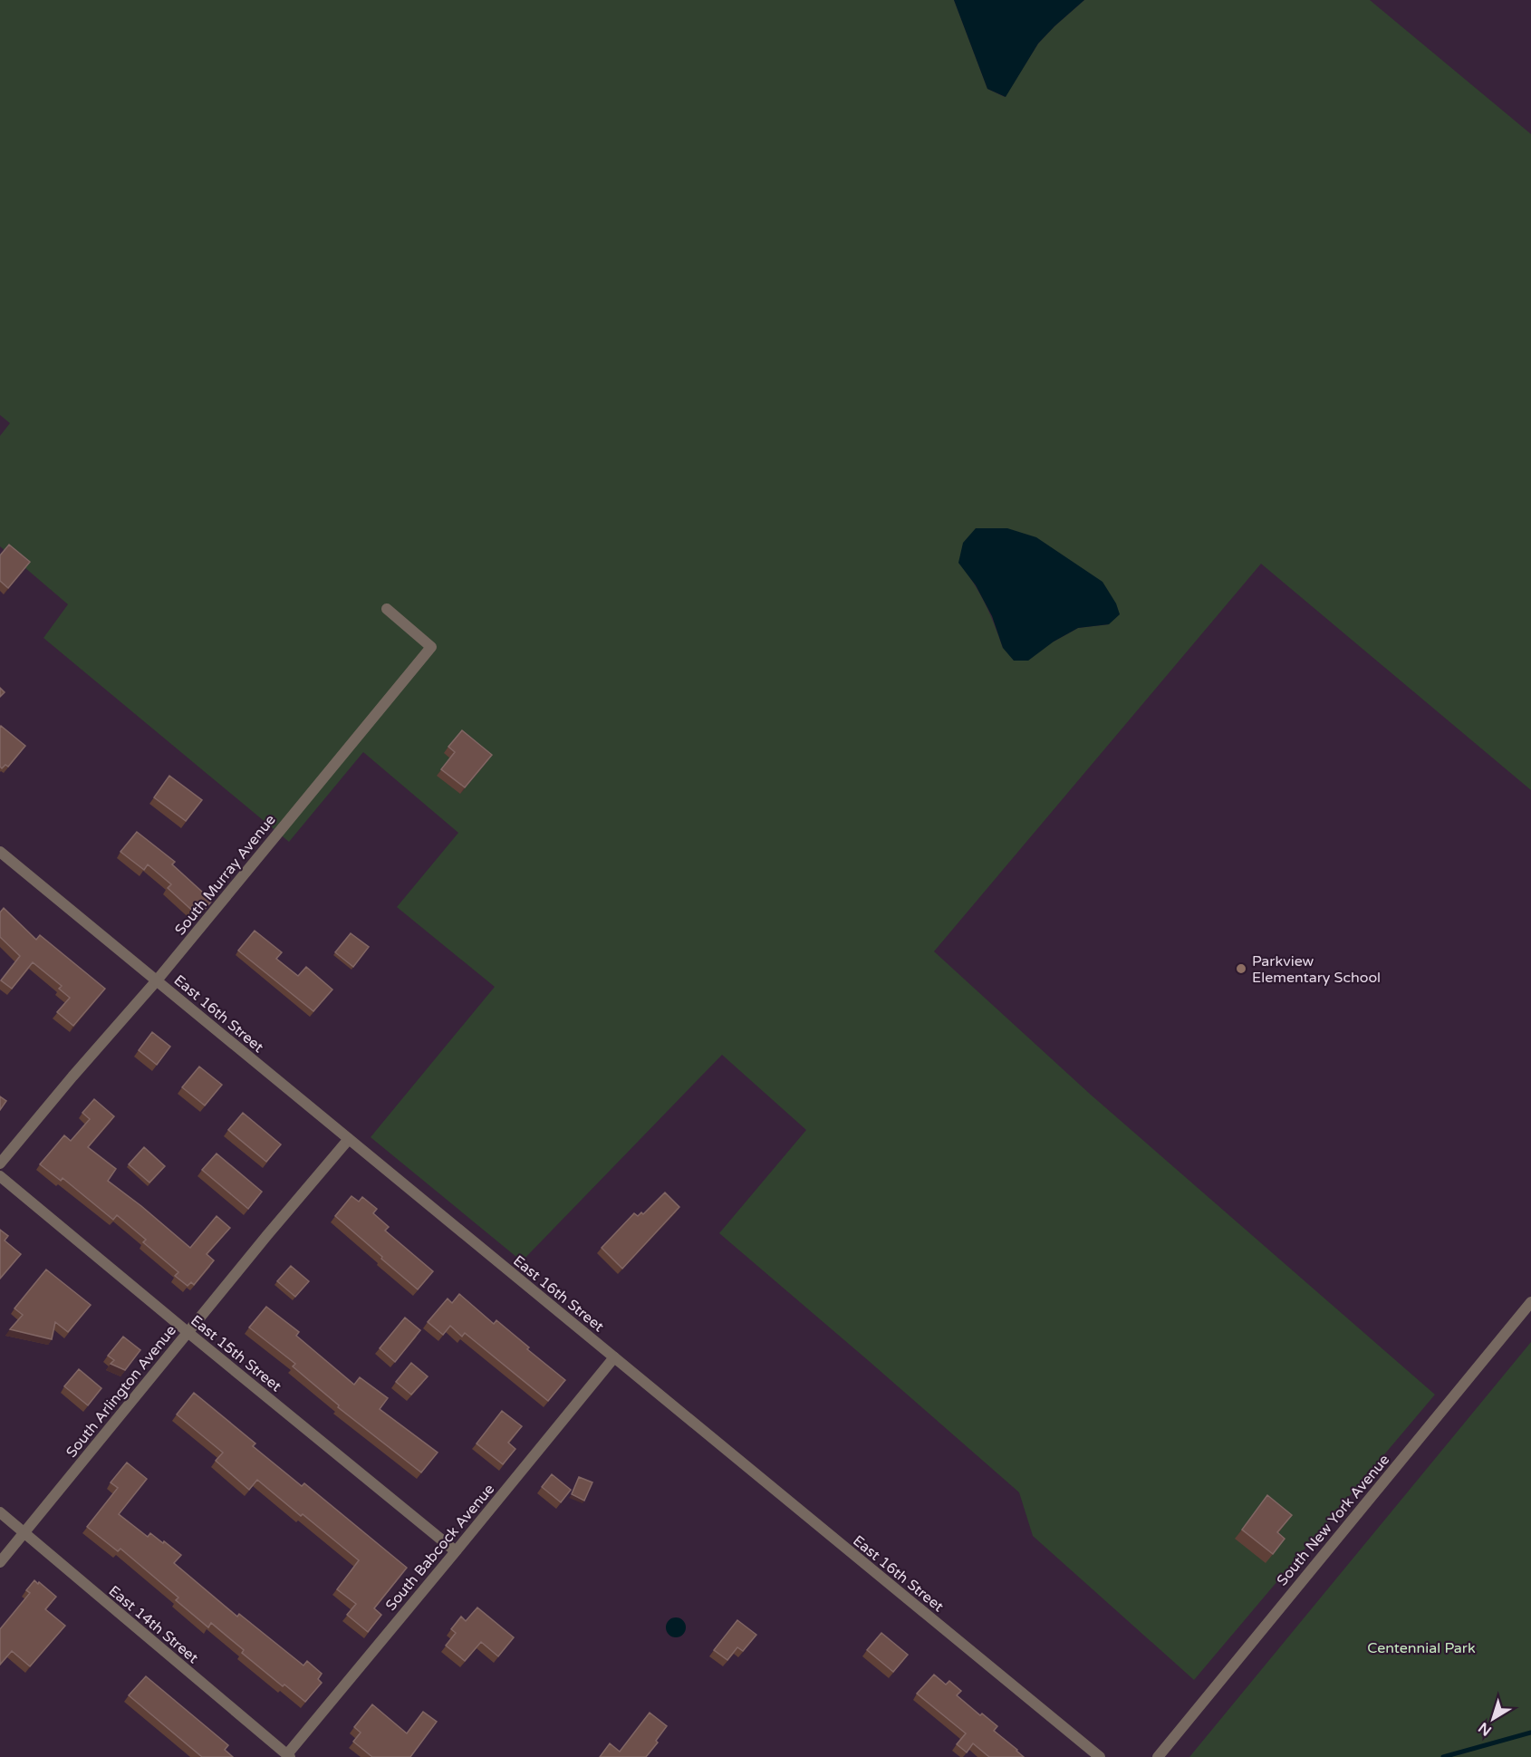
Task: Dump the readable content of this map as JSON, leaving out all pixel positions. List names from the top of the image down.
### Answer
{
  "streets": {
    "street": [
      "South Murray Avenue",
      "East 16th Street",
      "East 15th Street",
      "South Arlington Avenue",
      "South New York Avenue",
      "South Babcock Avenue",
      "East 14th Street"
    ]
  },
  "crossings": [
    ["South Murray Avenue", "East 16th Street"],
    ["East 16th Street", "South Arlington Avenue"],
    ["East 16th Street", "South Babcock Avenue"],
    ["East 15th Street", "South Arlington Avenue"],
    ["East 15th Street", "South Babcock Avenue"],
    ["South Arlington Avenue", "East 14th Street"],
    ["South Babcock Avenue", "East 14th Street"]
  ],
  "parks": ["Centennial Park"],
  "places": ["Parkview Elementary School"],
  "north": "bottom left"
}
